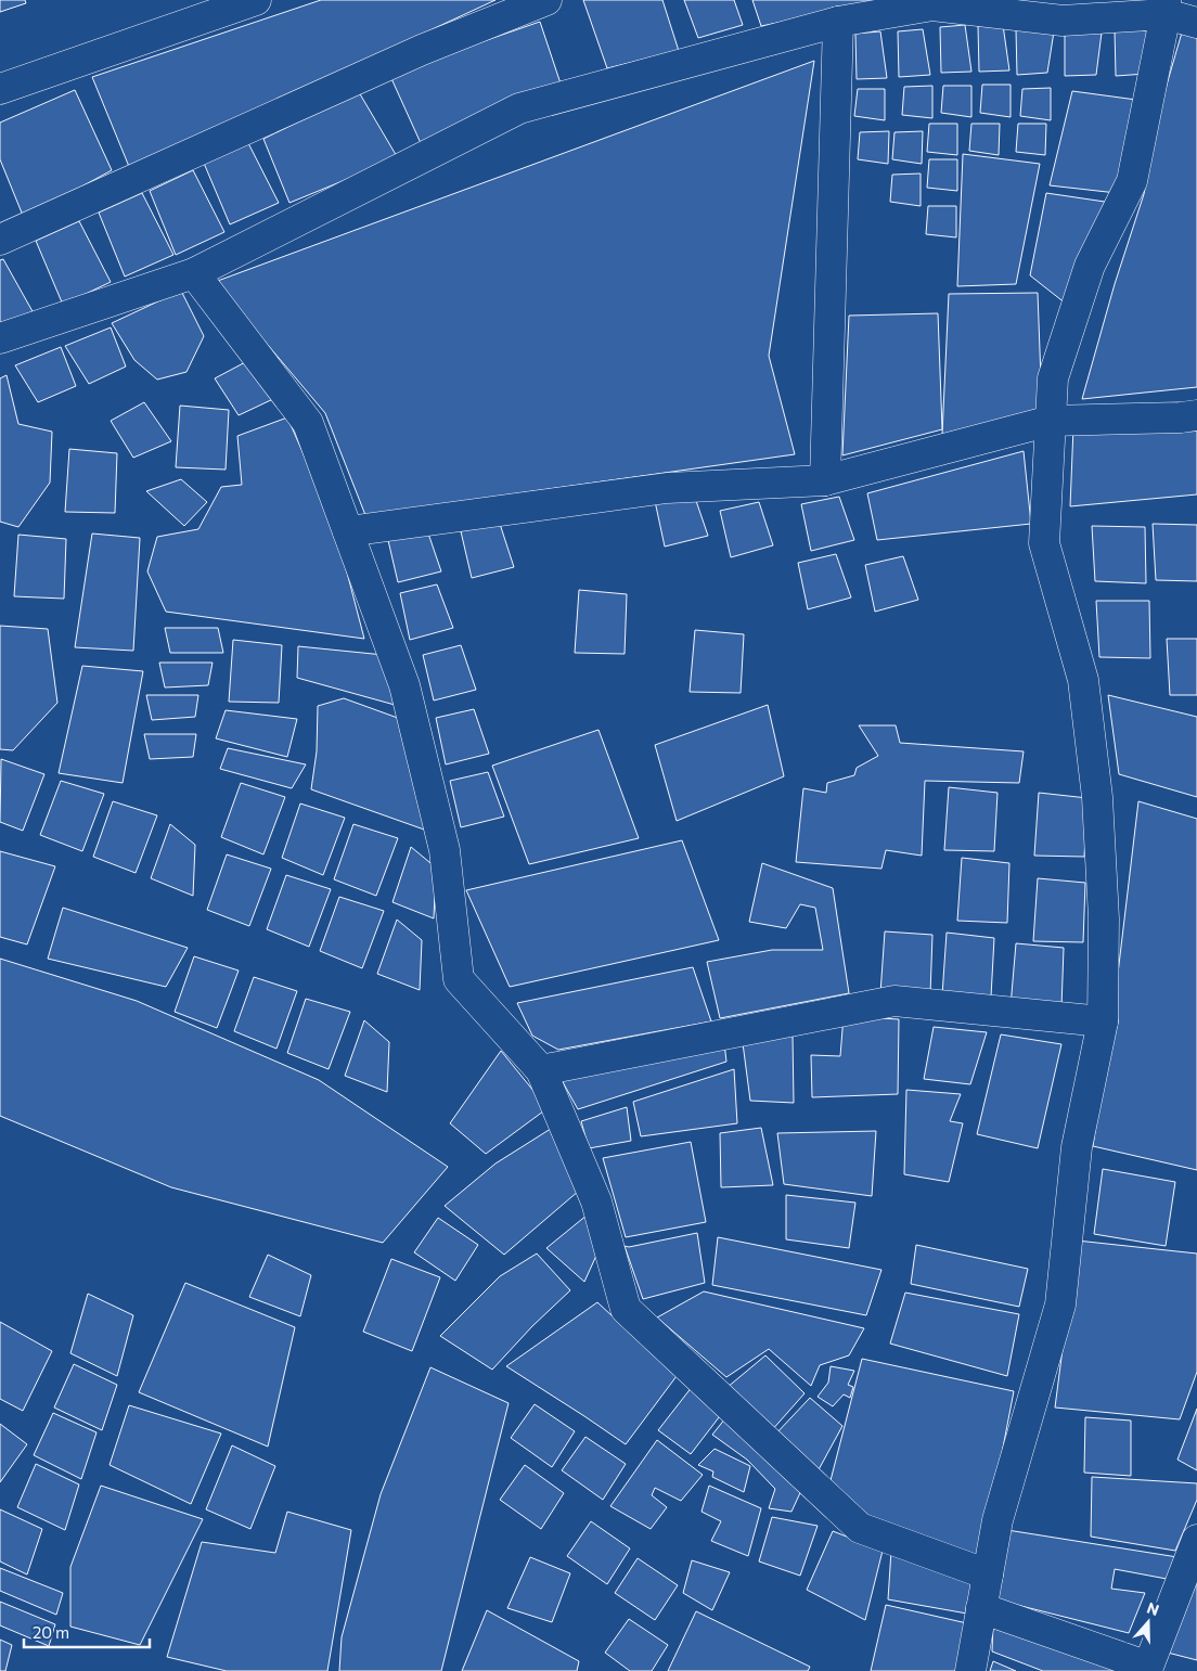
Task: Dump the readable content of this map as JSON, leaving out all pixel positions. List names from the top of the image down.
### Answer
{
  "scale_bar": "20 m",
  "north": "top"
}
